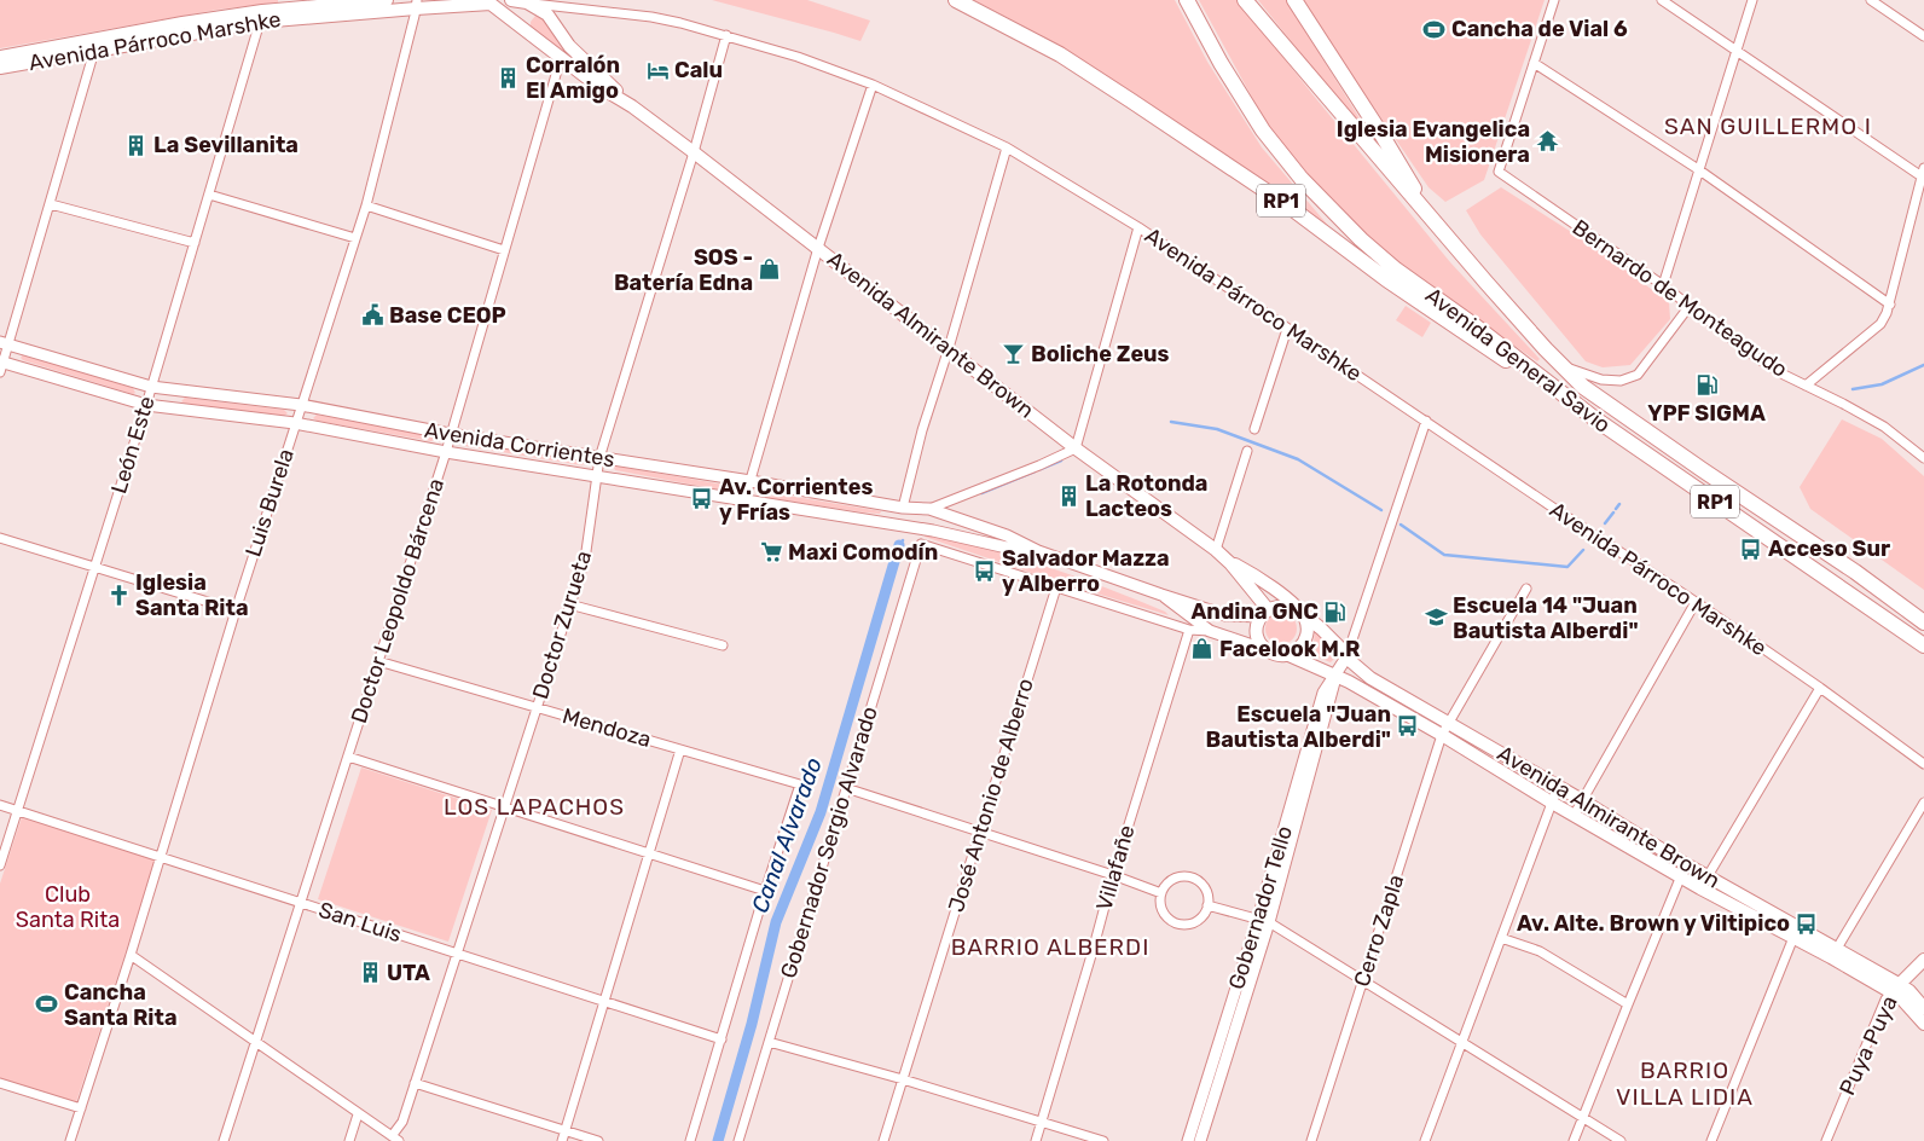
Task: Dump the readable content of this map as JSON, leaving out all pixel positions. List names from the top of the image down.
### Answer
{
  "streets": {
    "highway": ["RP1", "Avenida General Savio"],
    "main road": ["Avenida Párroco Marshke", "Avenida Almirante Brown", "Puya Puya"],
    "street": [
      "Bernardo de Monteagudo",
      "León Este",
      "Avenida Corrientes",
      "Luis Burela",
      "Doctor Leopoldo Bárcena",
      "Doctor Zurueta",
      "Mendoza",
      "José Antonio de Alberro",
      "Gobernador Sergio Alvarado",
      "Villafañe",
      "Gobernador Tello",
      "San Luis",
      "Cerro Zapla"
    ]
  },
  "crossings": [
    ["Avenida Párroco Marshke", "León Este"],
    ["Avenida Párroco Marshke", "Luis Burela"],
    ["Avenida Párroco Marshke", "Doctor Zurueta"],
    ["Avenida Párroco Marshke", "Gobernador Tello"],
    ["RP1", "Avenida General Savio"],
    ["Avenida Almirante Brown", "Avenida Corrientes"],
    ["Avenida Almirante Brown", "Doctor Zurueta"],
    ["Avenida Almirante Brown", "Gobernador Tello"],
    ["Avenida Almirante Brown", "Cerro Zapla"],
    ["Avenida Almirante Brown", "Puya Puya"],
    ["León Este", "Avenida Corrientes"],
    ["León Este", "San Luis"],
    ["Avenida Corrientes", "Luis Burela"],
    ["Avenida Corrientes", "Doctor Leopoldo Bárcena"],
    ["Avenida Corrientes", "Doctor Zurueta"],
    ["Luis Burela", "San Luis"],
    ["Doctor Leopoldo Bárcena", "Mendoza"],
    ["Doctor Leopoldo Bárcena", "San Luis"],
    ["Doctor Zurueta", "Mendoza"],
    ["Doctor Zurueta", "San Luis"]
  ],
  "districts": [
    "SAN GUILLERMO I",
    "LOS LAPACHOS",
    "BARRIO ALBERDI",
    "BARRIO VILLA LIDIA"
  ],
  "water": ["Canal Alvarado"],
  "parks": ["Club Santa Rita"],
  "places": {
    "sports": ["Cancha de Vial 6", "Cancha Santa Rita"],
    "hotel": ["Calu"],
    "building": [
      "Corralón El Amigo",
      "La Sevillanita",
      "La Rotonda Lacteos",
      "UTA"
    ],
    "temple": ["Iglesia Evangelica Misionera"],
    "shop": ["SOS - Batería Edna", "Facelook M.R"],
    "public building": ["Base CEOP"],
    "bar": ["Boliche Zeus"],
    "fuel station": ["YPF SIGMA", "Andina GNC"],
    "bus stop": [
      "Av. Corrientes y Frías",
      "Acceso Sur",
      "Salvador Mazza y Alberro",
      "Escuela \"Juan Bautista Alberdi\"",
      "Av. Alte. Brown y Viltipico"
    ],
    "supermarket": ["Maxi Comodín"],
    "church": ["Iglesia Santa Rita"],
    "school or university": ["Escuela 14 \"Juan Bautista Alberdi\""]
  }
}
